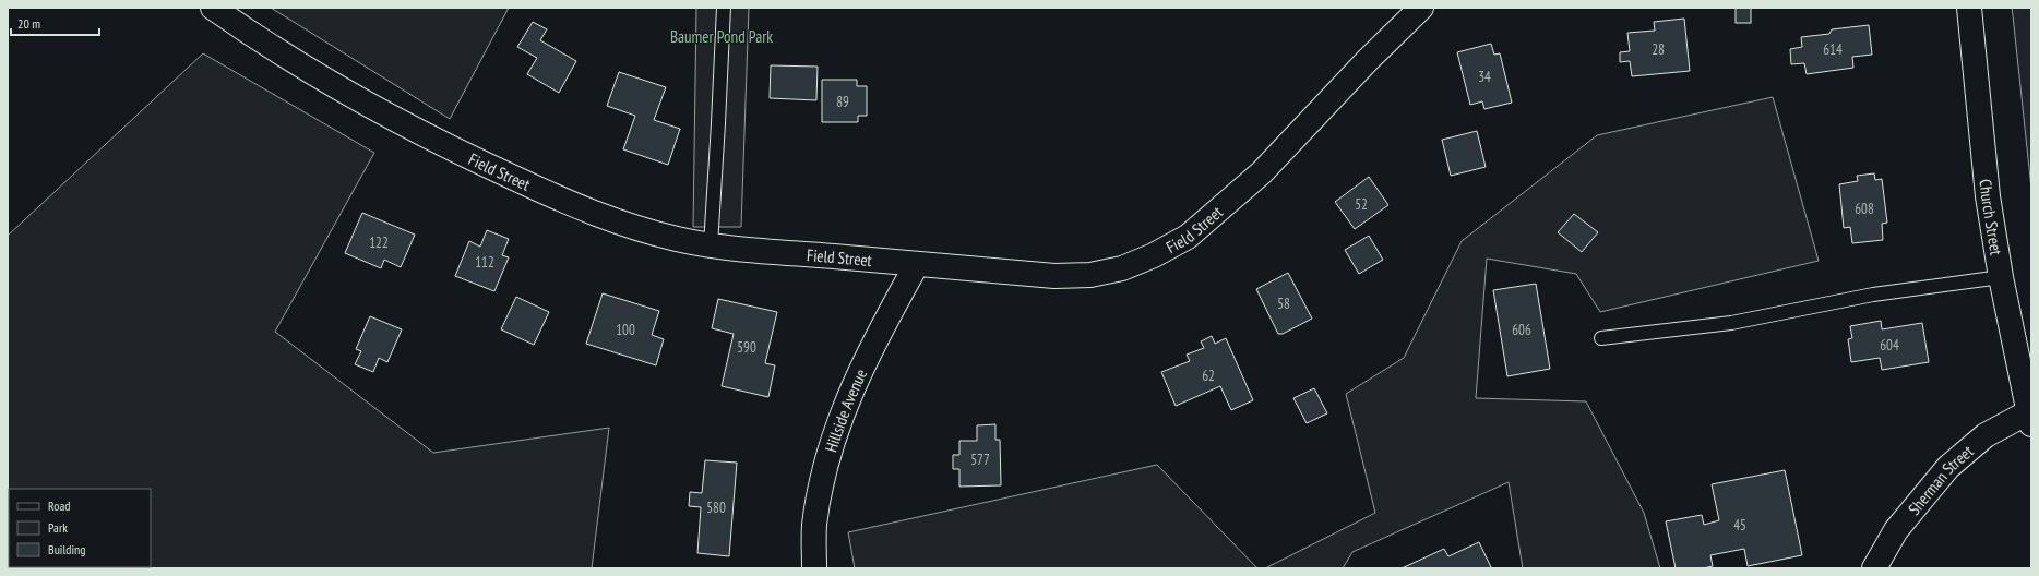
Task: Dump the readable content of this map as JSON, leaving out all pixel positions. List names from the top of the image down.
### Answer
{
  "streets": {
    "street": [
      "Field Street",
      "Church Street",
      "Hillside Avenue",
      "Sherman Street"
    ]
  },
  "crossings": [
    ["Field Street", "Hillside Avenue"],
    ["Church Street", "Sherman Street"]
  ],
  "parks": ["Baumer Pond Park"],
  "house_numbers": [
    "28",
    "614",
    "34",
    "89",
    "52",
    "608",
    "122",
    "112",
    "58",
    "100",
    "606",
    "604",
    "590",
    "62",
    "577",
    "580",
    "45"
  ],
  "legend": ["Road", "Park", "Building"],
  "scale_bar": "20 m"
}
